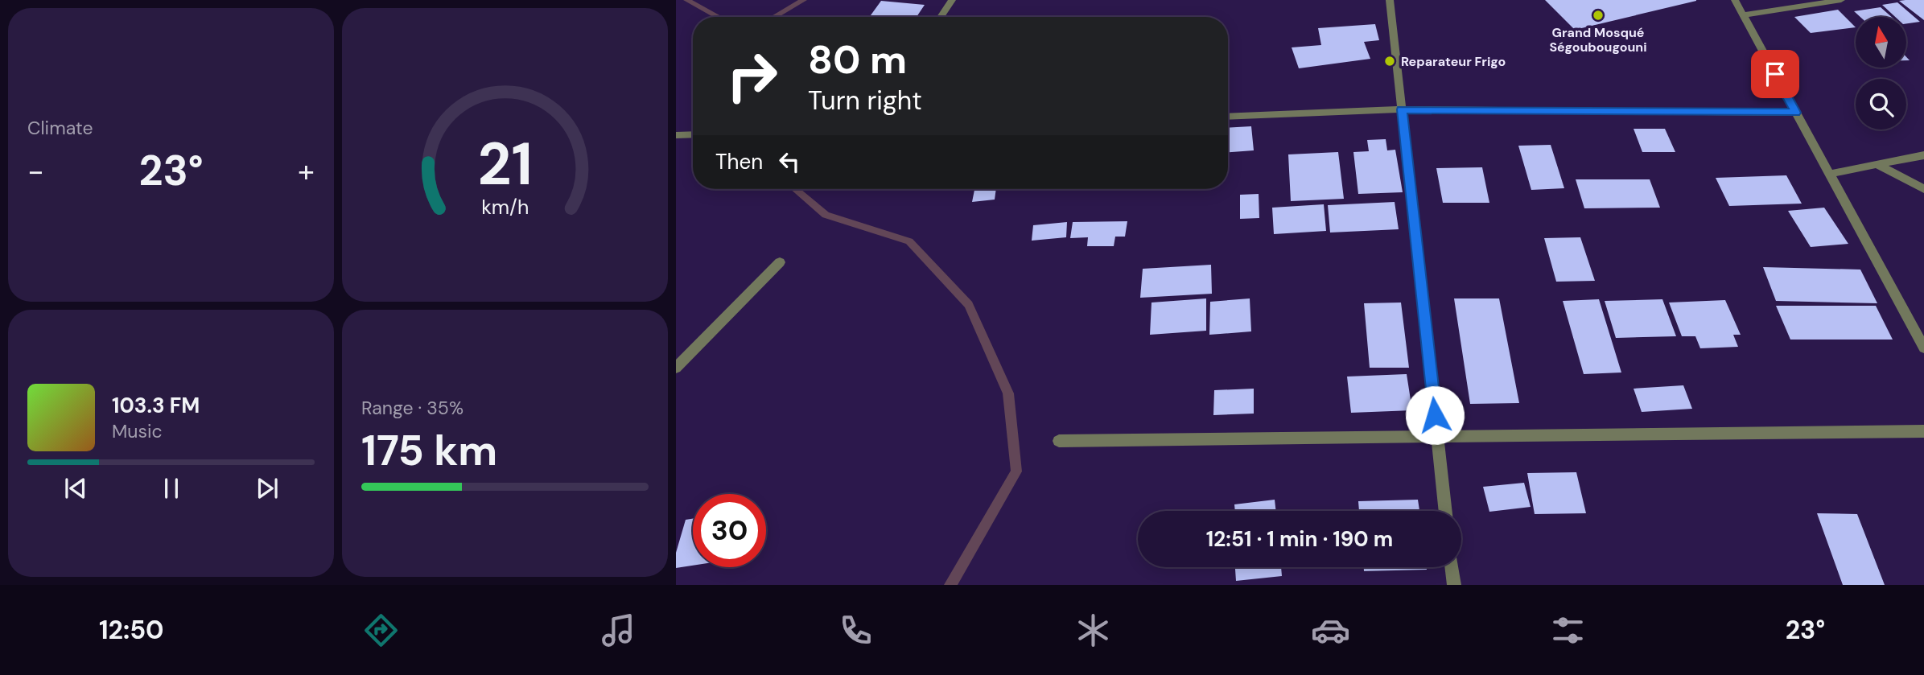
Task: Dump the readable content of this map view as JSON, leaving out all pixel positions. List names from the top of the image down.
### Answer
{
  "places": ["Grand Mosqué Ségoubougouni", "Reparateur Frigo"],
  "north": "top",
  "page": {
    "tile": [
      "Climate",
      ["Range · 35%", "175 km"]
    ],
    "turn": ["80 m", "Turn right"],
    "then": "Then",
    "heat": ["−", "23°", "+"],
    "song": ["103.3 FM", "Music"],
    "limit": "30",
    "trip": "12:51 · 1 min · 190 m",
    "tabs": ["12:50", "23°"],
    "gauge": ["21", "km/h"]
  }
}
